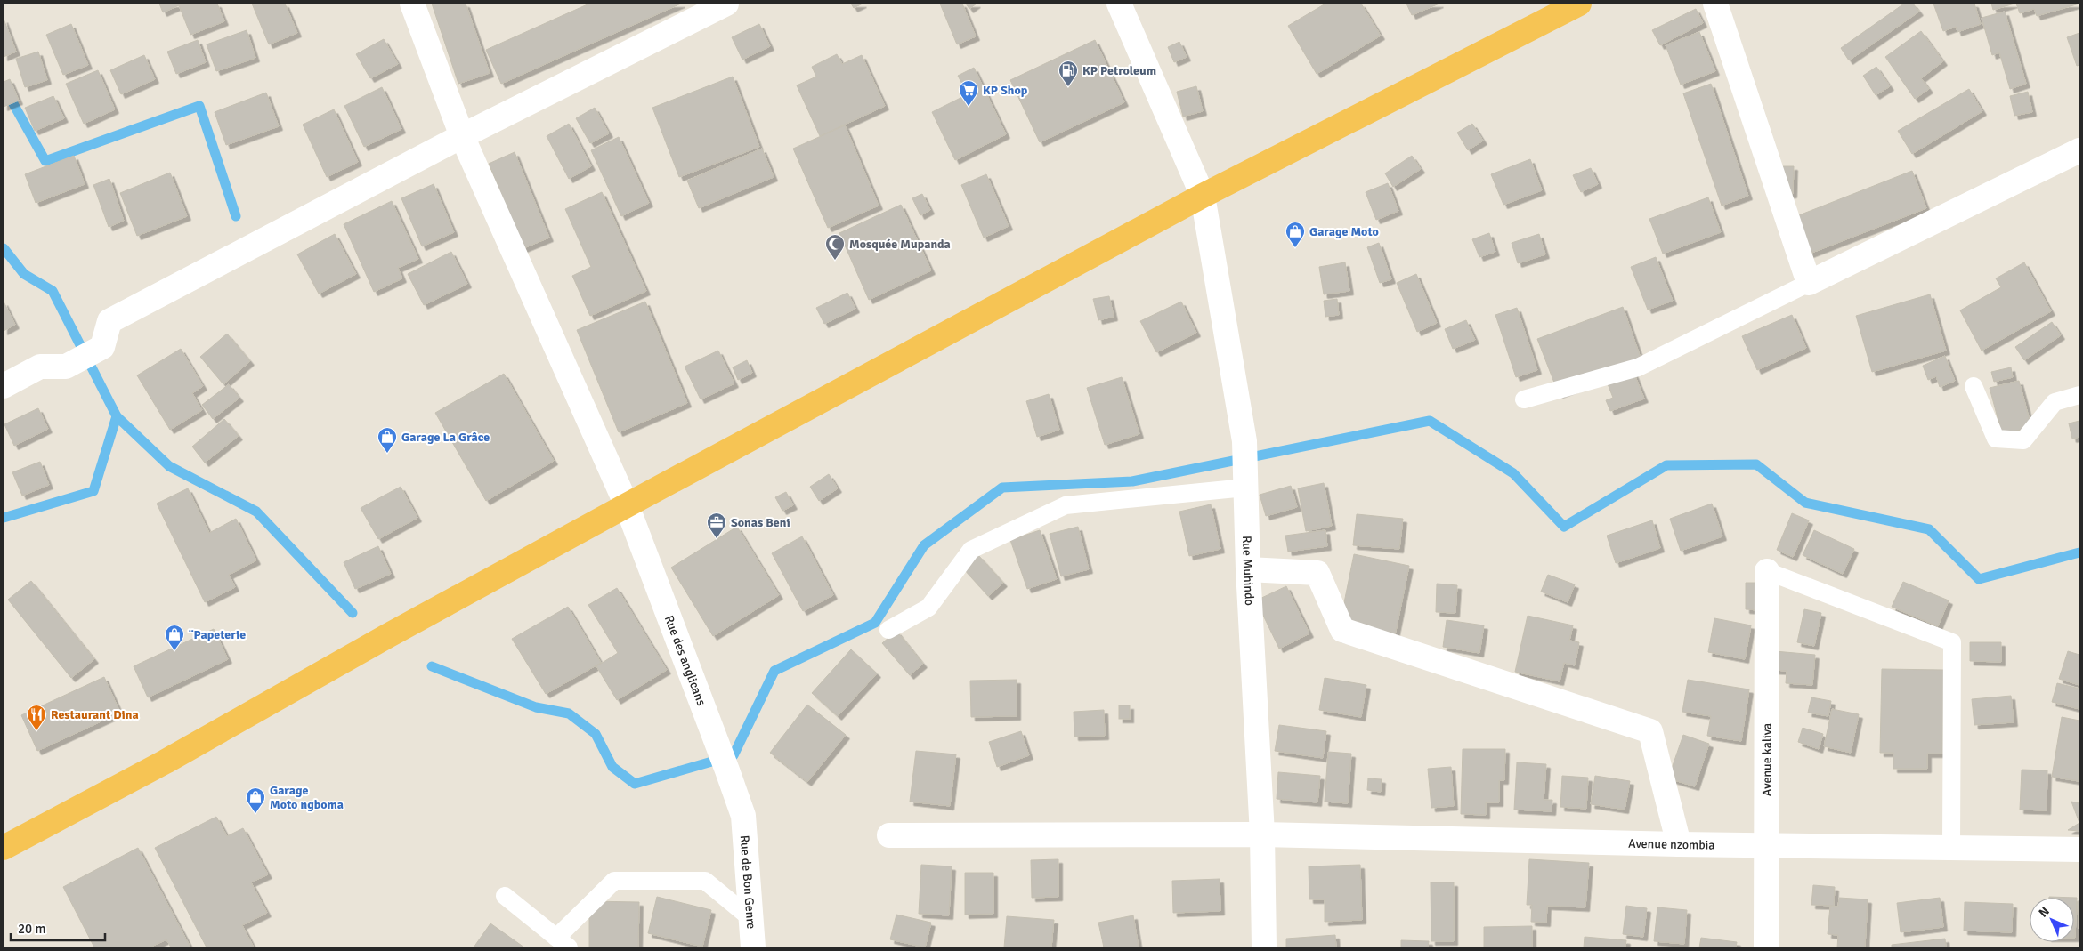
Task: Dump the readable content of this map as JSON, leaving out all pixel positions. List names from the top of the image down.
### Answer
{
  "streets": {
    "street": [
      "Rue Muhindo",
      "Rue des anglicans",
      "Avenue kaliva",
      "Avenue nzombia",
      "Rue de Bon Genre"
    ]
  },
  "crossings": [
    ["Rue Muhindo", "Avenue nzombia"],
    ["Rue des anglicans", "Rue de Bon Genre"],
    ["Avenue kaliva", "Avenue nzombia"]
  ],
  "places": {
    "fuel station": ["KP Petroleum"],
    "supermarket": ["KP Shop"],
    "shop": [
      "Garage Moto",
      "Garage La Grâce",
      "¨Papeterie",
      "Garage Moto ngboma"
    ],
    "mosque": ["Mosquée Mupanda"],
    "office": ["Sonas Beni"],
    "restaurant": ["Restaurant Dina"]
  },
  "scale_bar": "20 m",
  "north": "top left"
}
